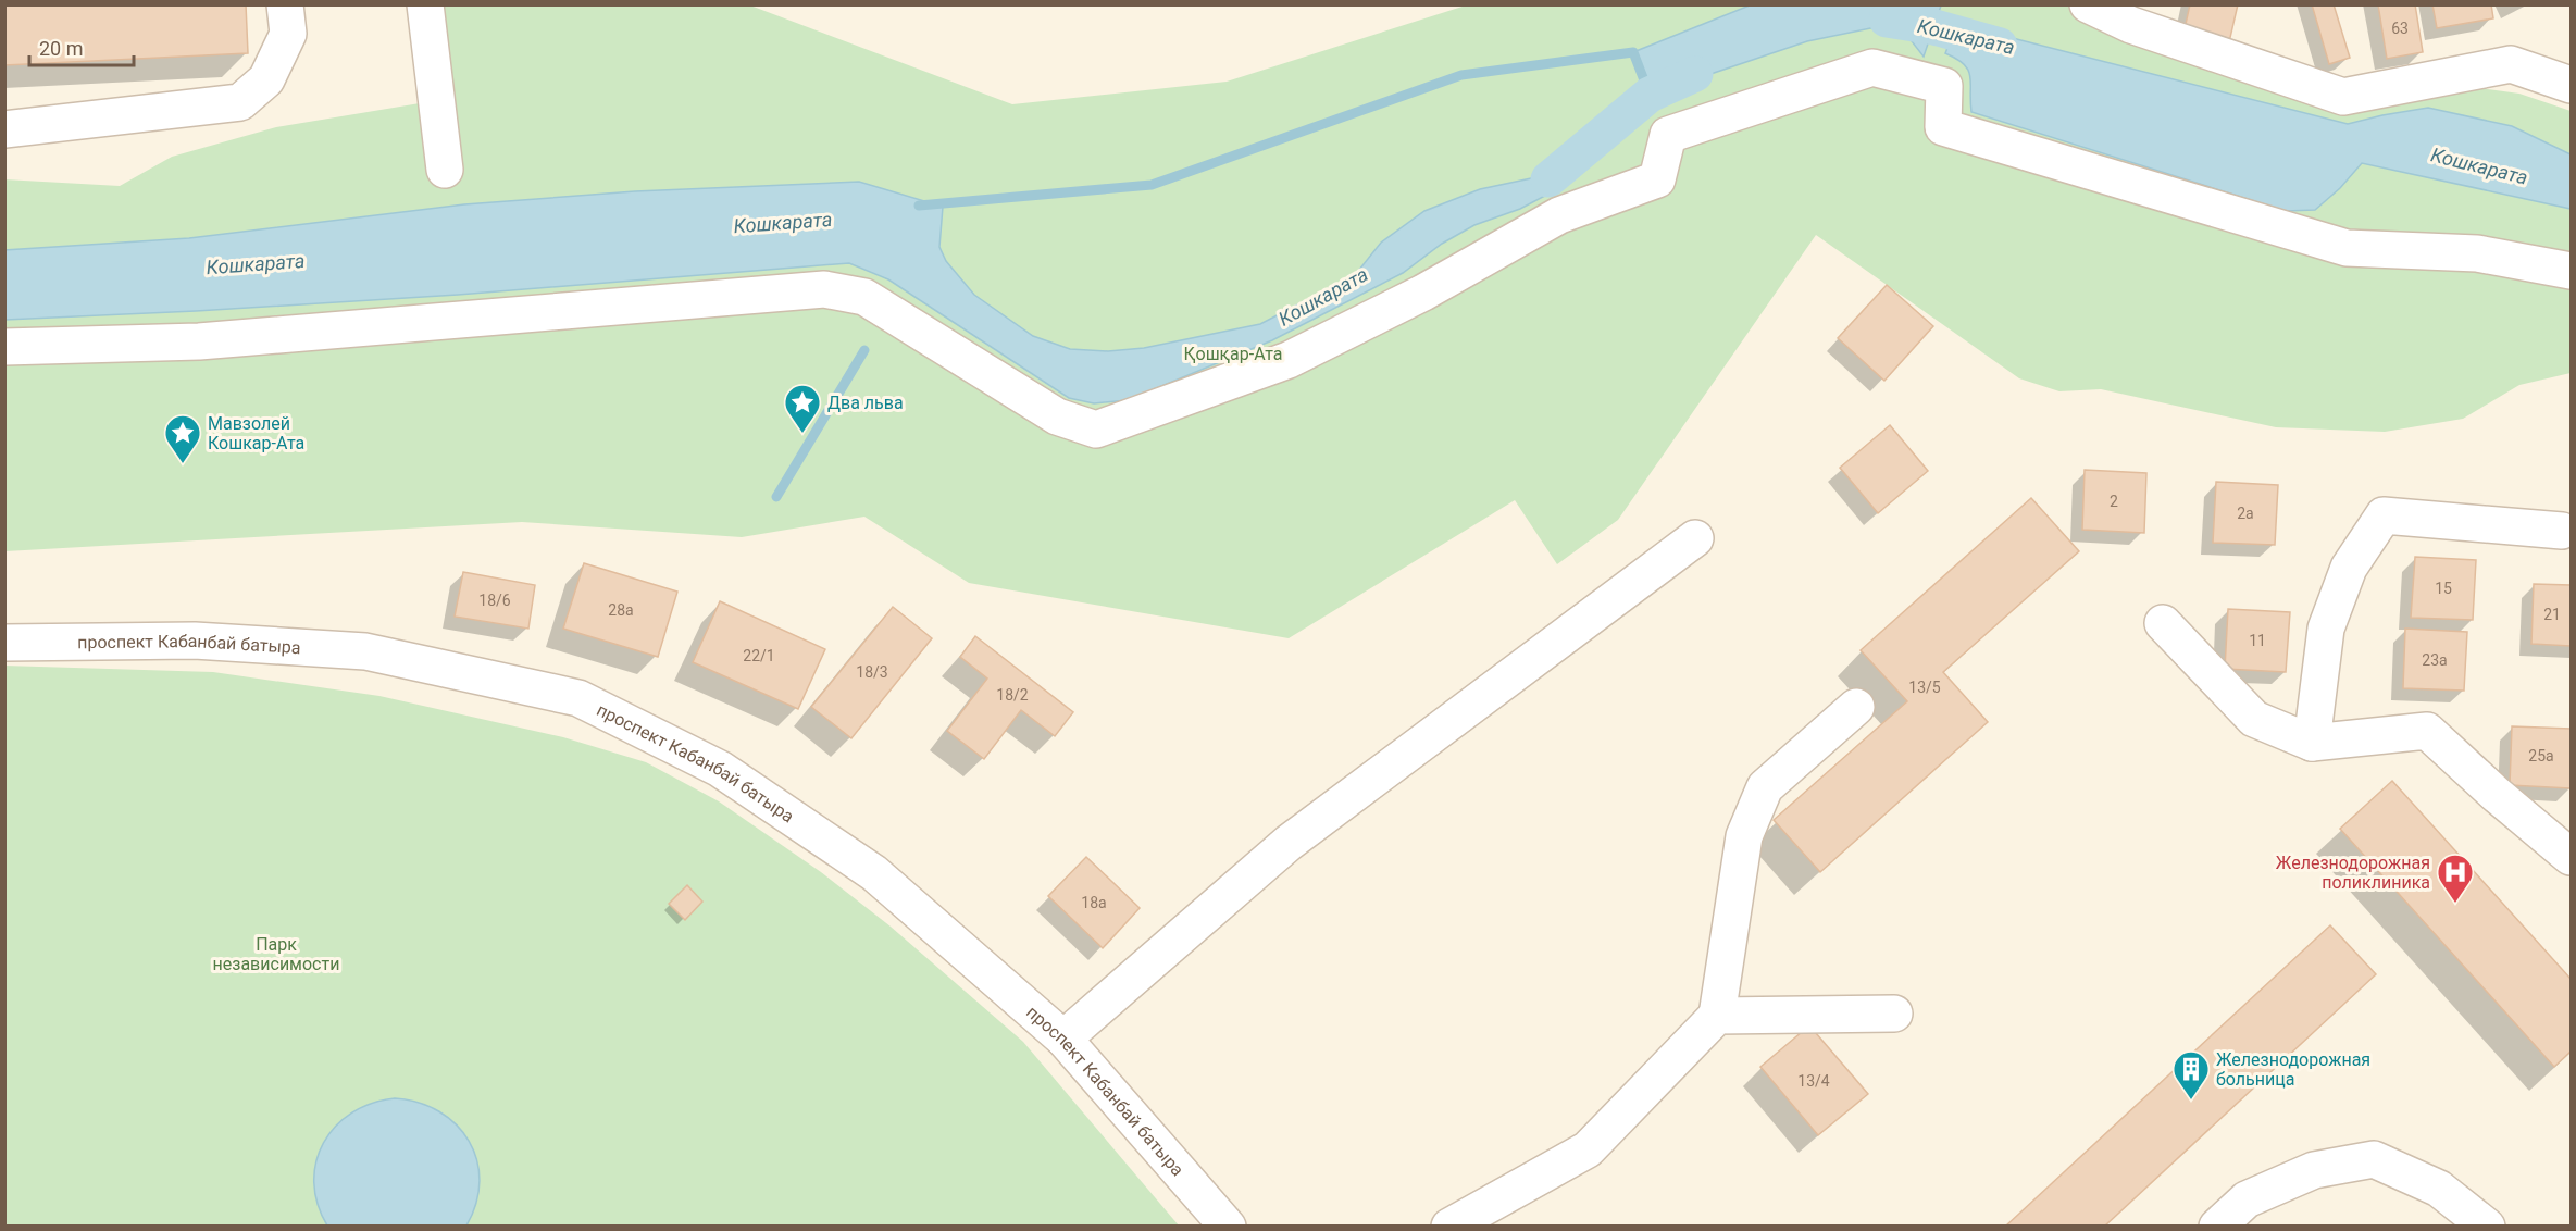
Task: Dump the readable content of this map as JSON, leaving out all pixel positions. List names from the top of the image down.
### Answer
{
  "streets": {
    "street": ["проспект Кабанбай батыра"]
  },
  "water": ["Кошкарата"],
  "parks": ["Қошқар-Ата", "Парк независимости"],
  "places": {
    "place": ["Два льва", "Мавзолей Кошкар-Ата"],
    "hospital": ["Железнодорожная поликлиника"],
    "building": ["Железнодорожная больница"]
  },
  "house_numbers": [
    "63",
    "2",
    "2а",
    "15",
    "18/6",
    "28а",
    "21",
    "11",
    "22/1",
    "23а",
    "18/3",
    "13/5",
    "18/2",
    "25а",
    "18а",
    "13/4"
  ],
  "scale_bar": "20 m"
}
